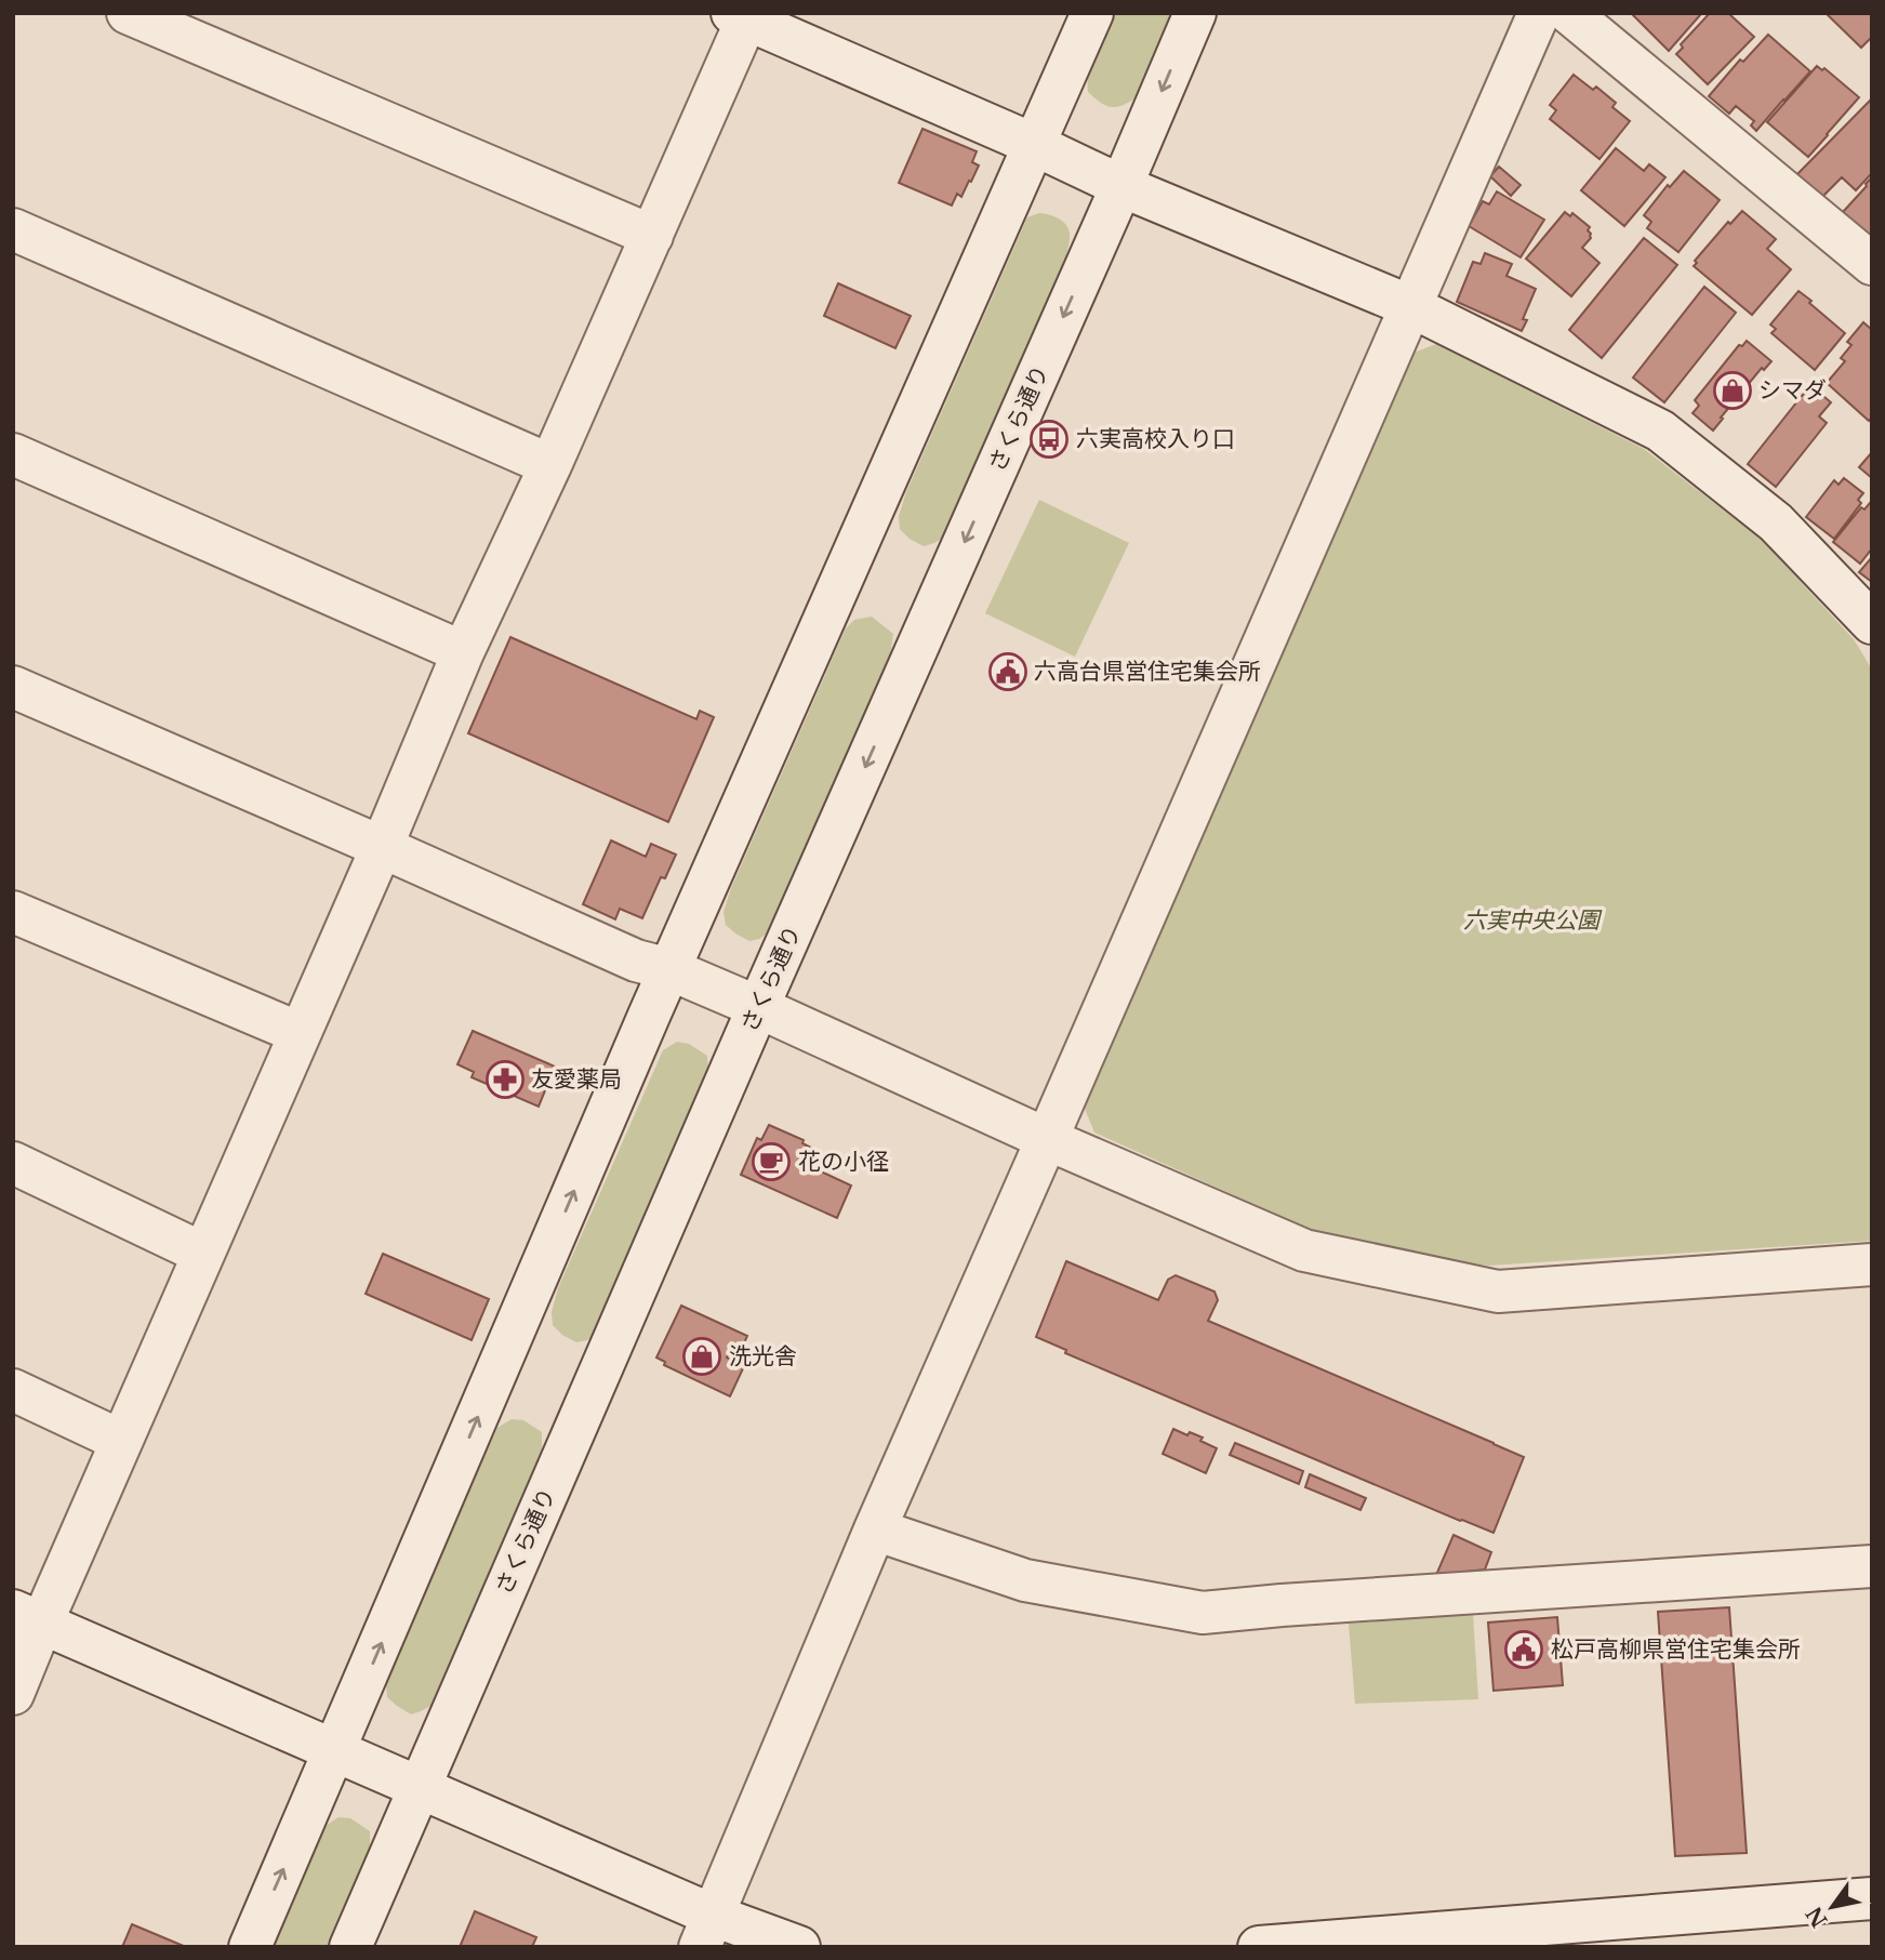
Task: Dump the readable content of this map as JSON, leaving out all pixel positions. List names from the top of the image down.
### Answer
{
  "streets": {
    "street": ["さくら通り"]
  },
  "parks": ["六実中央公園"],
  "places": {
    "shop": ["シマダ", "洗光舎"],
    "bus stop": ["六実高校入り口"],
    "public building": ["六高台県営住宅集会所", "松戸高柳県営住宅集会所"],
    "pharmacy": ["友愛薬局"],
    "cafe": ["花の小径"]
  },
  "north": "bottom left"
}
